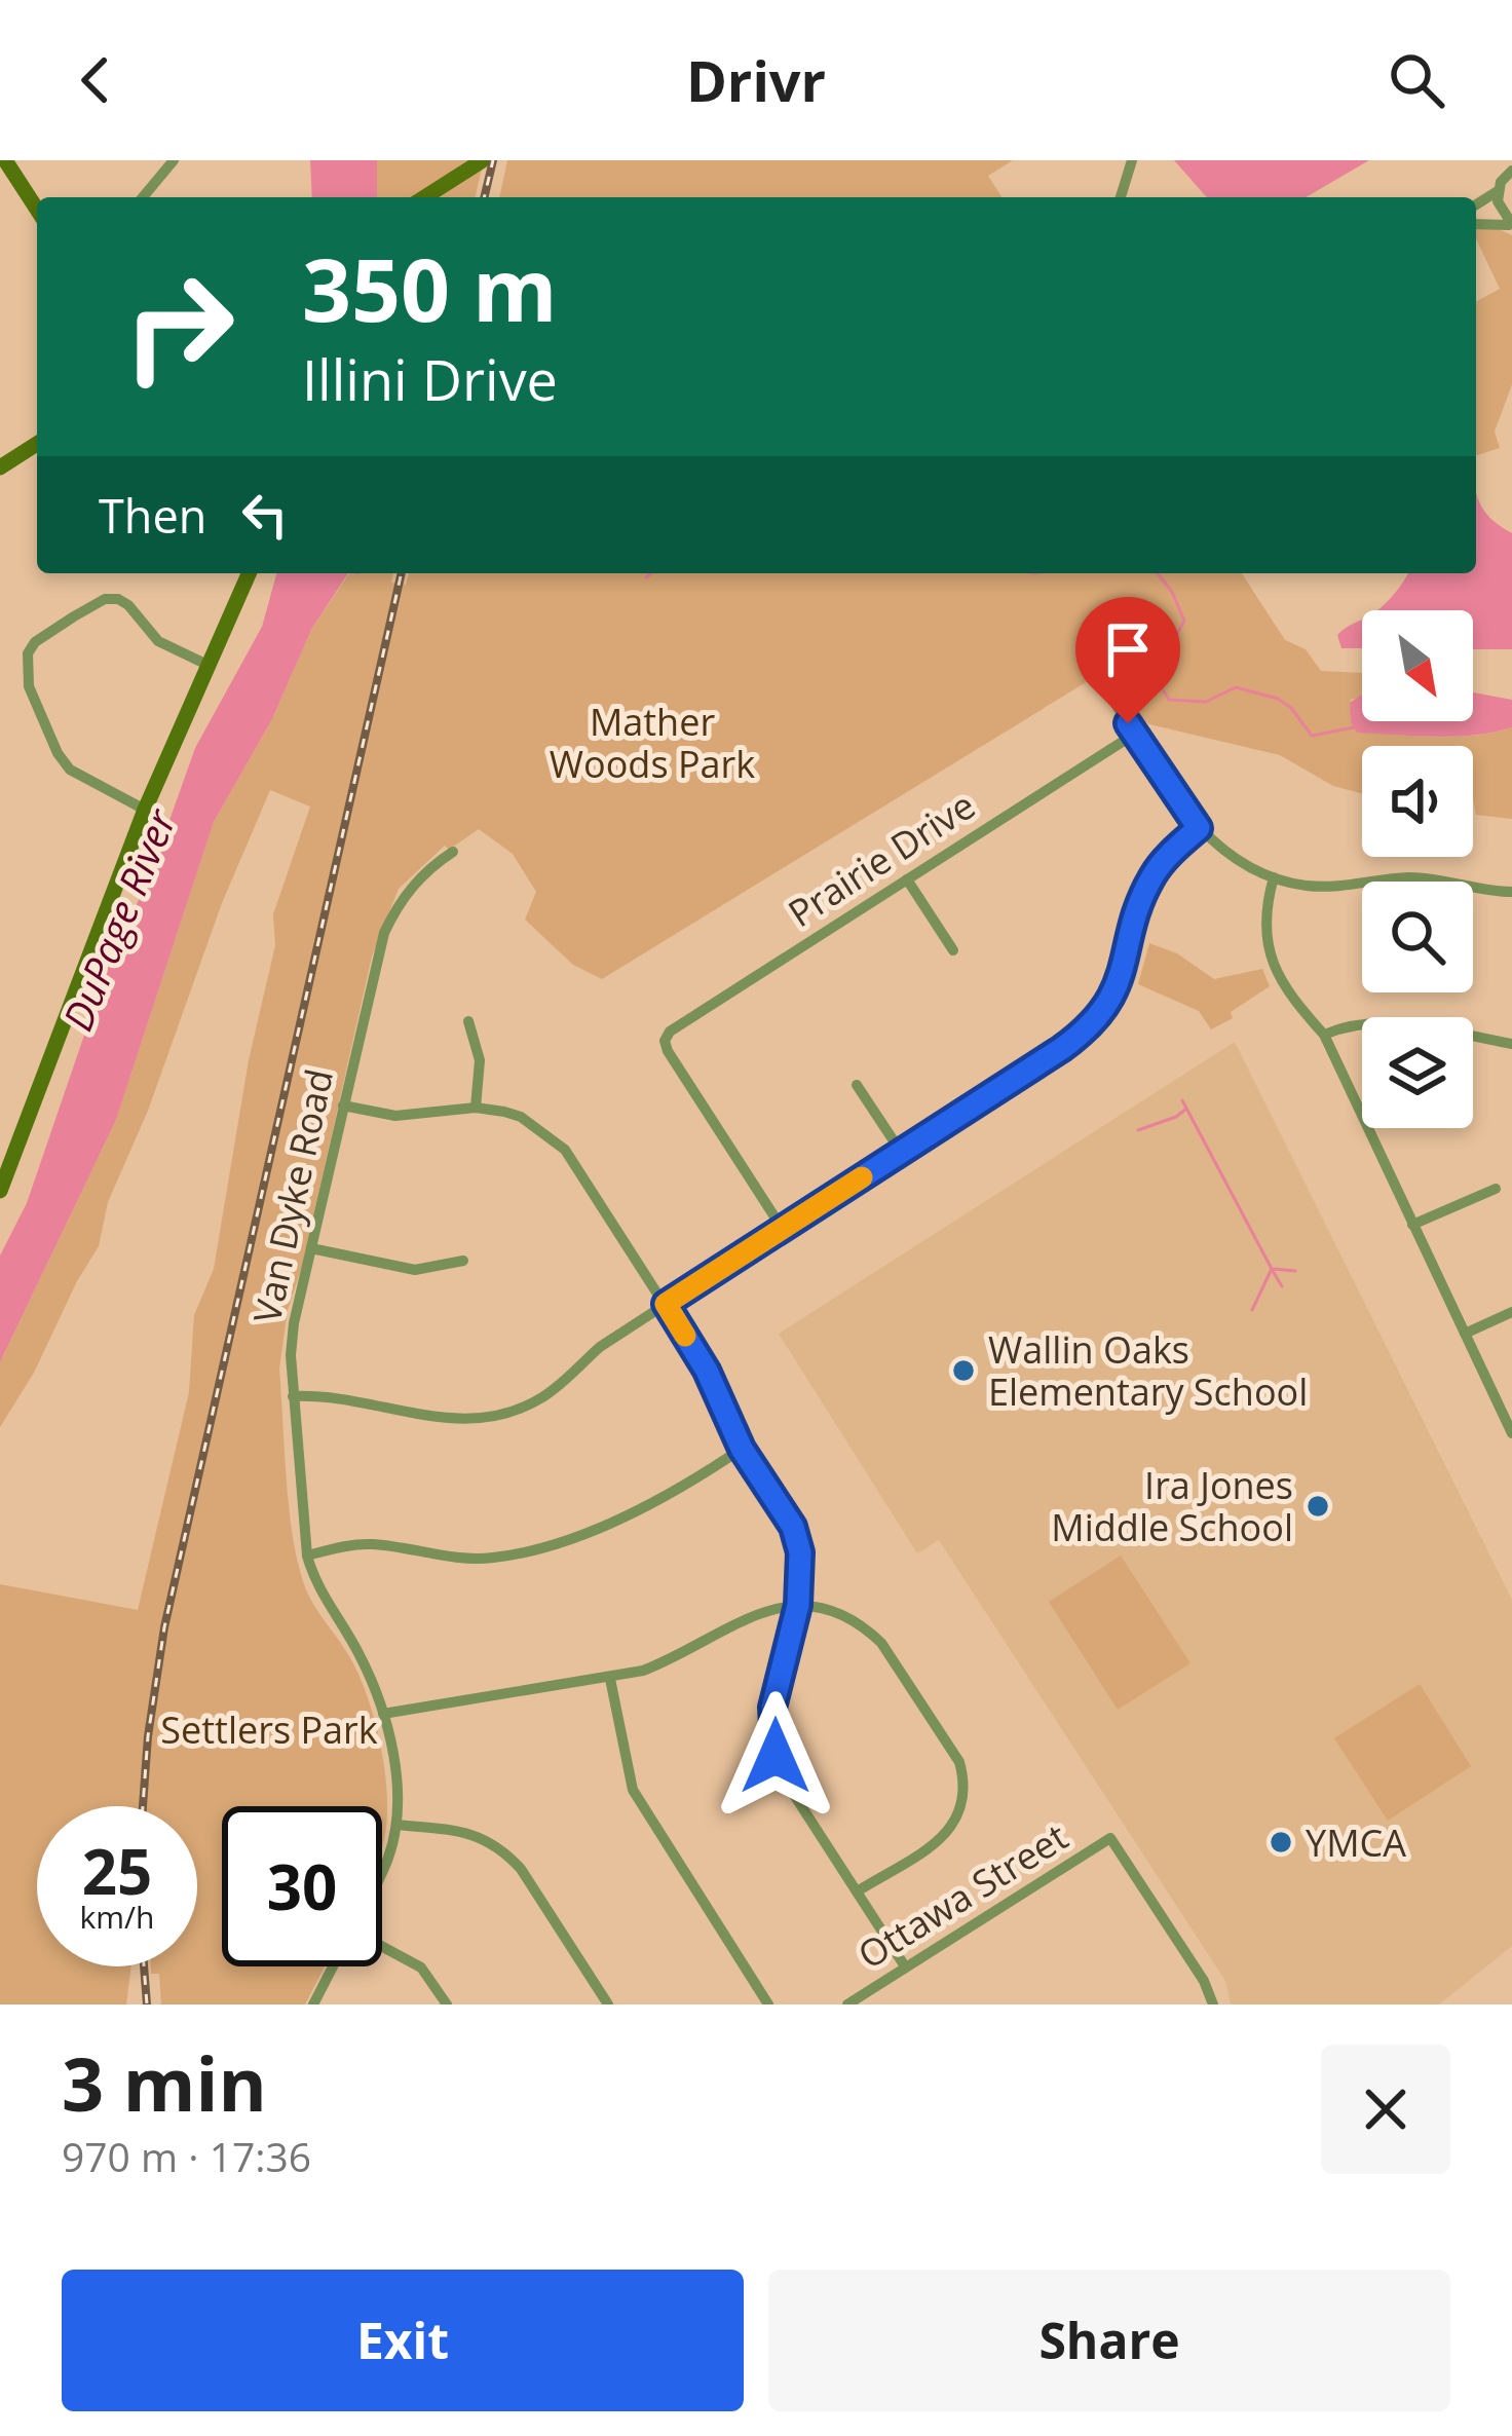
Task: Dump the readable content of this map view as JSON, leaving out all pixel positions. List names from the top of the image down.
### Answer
{
  "streets": {
    "street": ["Prairie Drive", "Van Dyke Road", "Ottawa Street"]
  },
  "water": ["DuPage River"],
  "parks": ["Mather Woods Park", "Settlers Park"],
  "places": ["Wallin Oaks Elementary School", "Ira Jones Middle School", "YMCA"],
  "north": "bottom right",
  "page": {
    "header": "Drivr",
    "turn": ["350 m", "Illini Drive"],
    "then": "Then",
    "speed": "25 km/h",
    "limit": "30",
    "heading": ["3 min", "970 m · 17:36"],
    "buttons": ["Exit", "Share"]
  }
}
